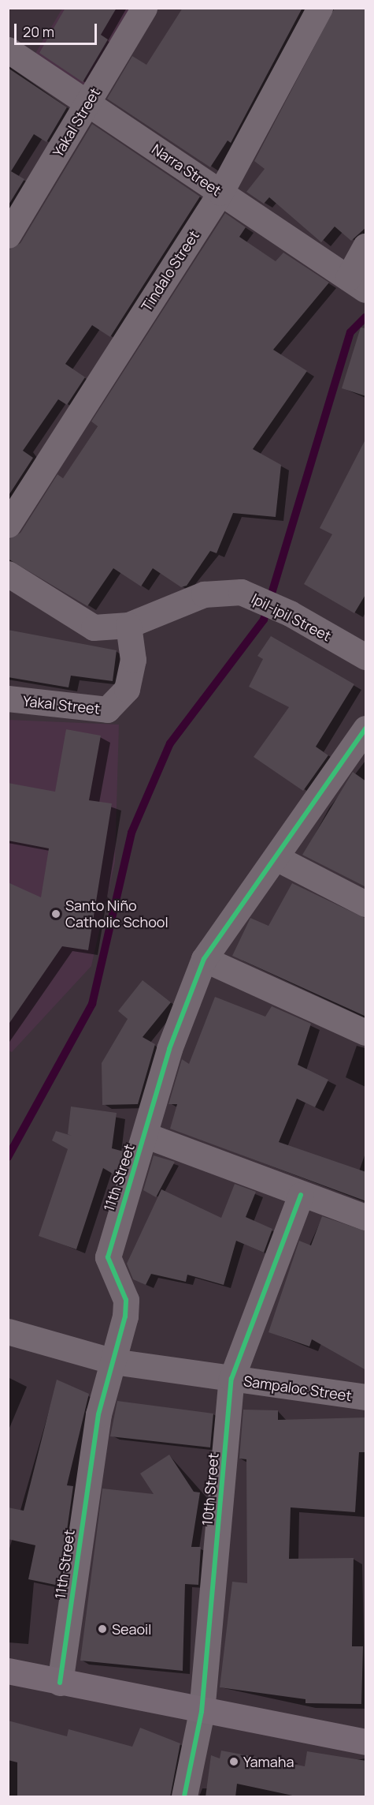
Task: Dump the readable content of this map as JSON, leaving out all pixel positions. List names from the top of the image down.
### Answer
{
  "streets": {
    "street": [
      "Yakal Street",
      "Narra Street",
      "Tindalo Street",
      "Ipil-ipil Street",
      "11th Street",
      "Sampaloc Street",
      "10th Street"
    ]
  },
  "crossings": [
    ["Yakal Street", "Narra Street"],
    ["Yakal Street", "Ipil-ipil Street"],
    ["Narra Street", "Tindalo Street"],
    ["11th Street", "Sampaloc Street"],
    ["Sampaloc Street", "10th Street"]
  ],
  "places": ["Santo Niño Catholic School", "Seaoil", "Yamaha"],
  "scale_bar": "20 m"
}
